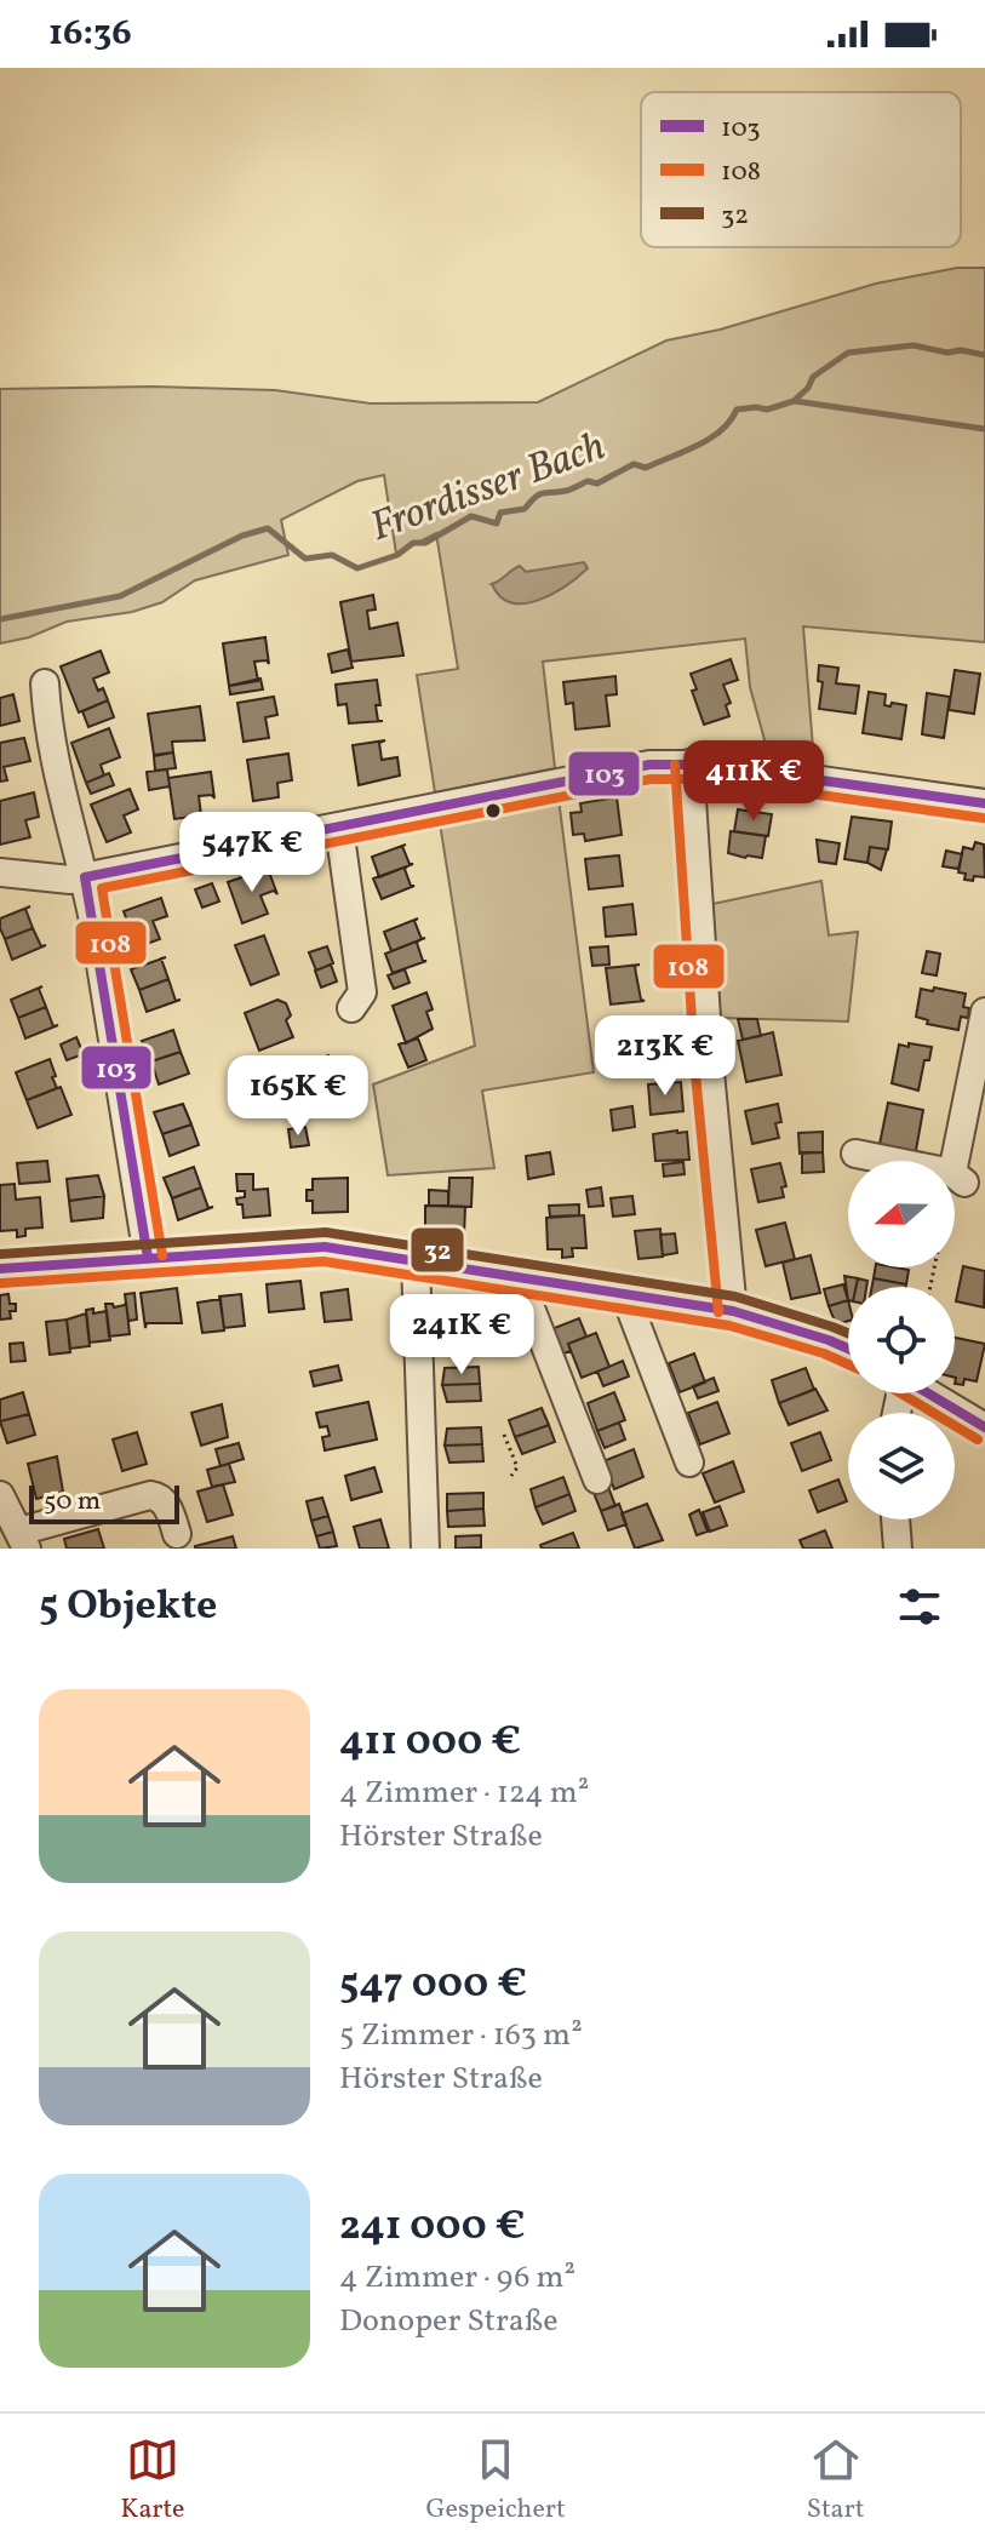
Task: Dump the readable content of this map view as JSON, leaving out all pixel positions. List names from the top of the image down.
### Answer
{
  "water": ["Frordisser Bach"],
  "lines": ["transit line 103", "transit line 108", "transit line 32"],
  "legend": ["103", "108", "32"],
  "scale_bar": "50 m",
  "north": "left",
  "page": {
    "status": "16:36",
    "price": [
      "411K €",
      "547K €",
      "213K €",
      "165K €",
      "241K €"
    ],
    "scale": "50 m",
    "heading": "5 Objekte",
    "list": [
      {
        "name": "411 000 €",
        "note": "4 Zimmer · 124 m² · Hörster Straße"
      },
      {
        "name": "547 000 €",
        "note": "5 Zimmer · 163 m² · Hörster Straße"
      },
      {
        "name": "241 000 €",
        "note": "4 Zimmer · 96 m² · Donoper Straße"
      }
    ],
    "tabs": ["Karte", "Gespeichert", "Start"]
  }
}
